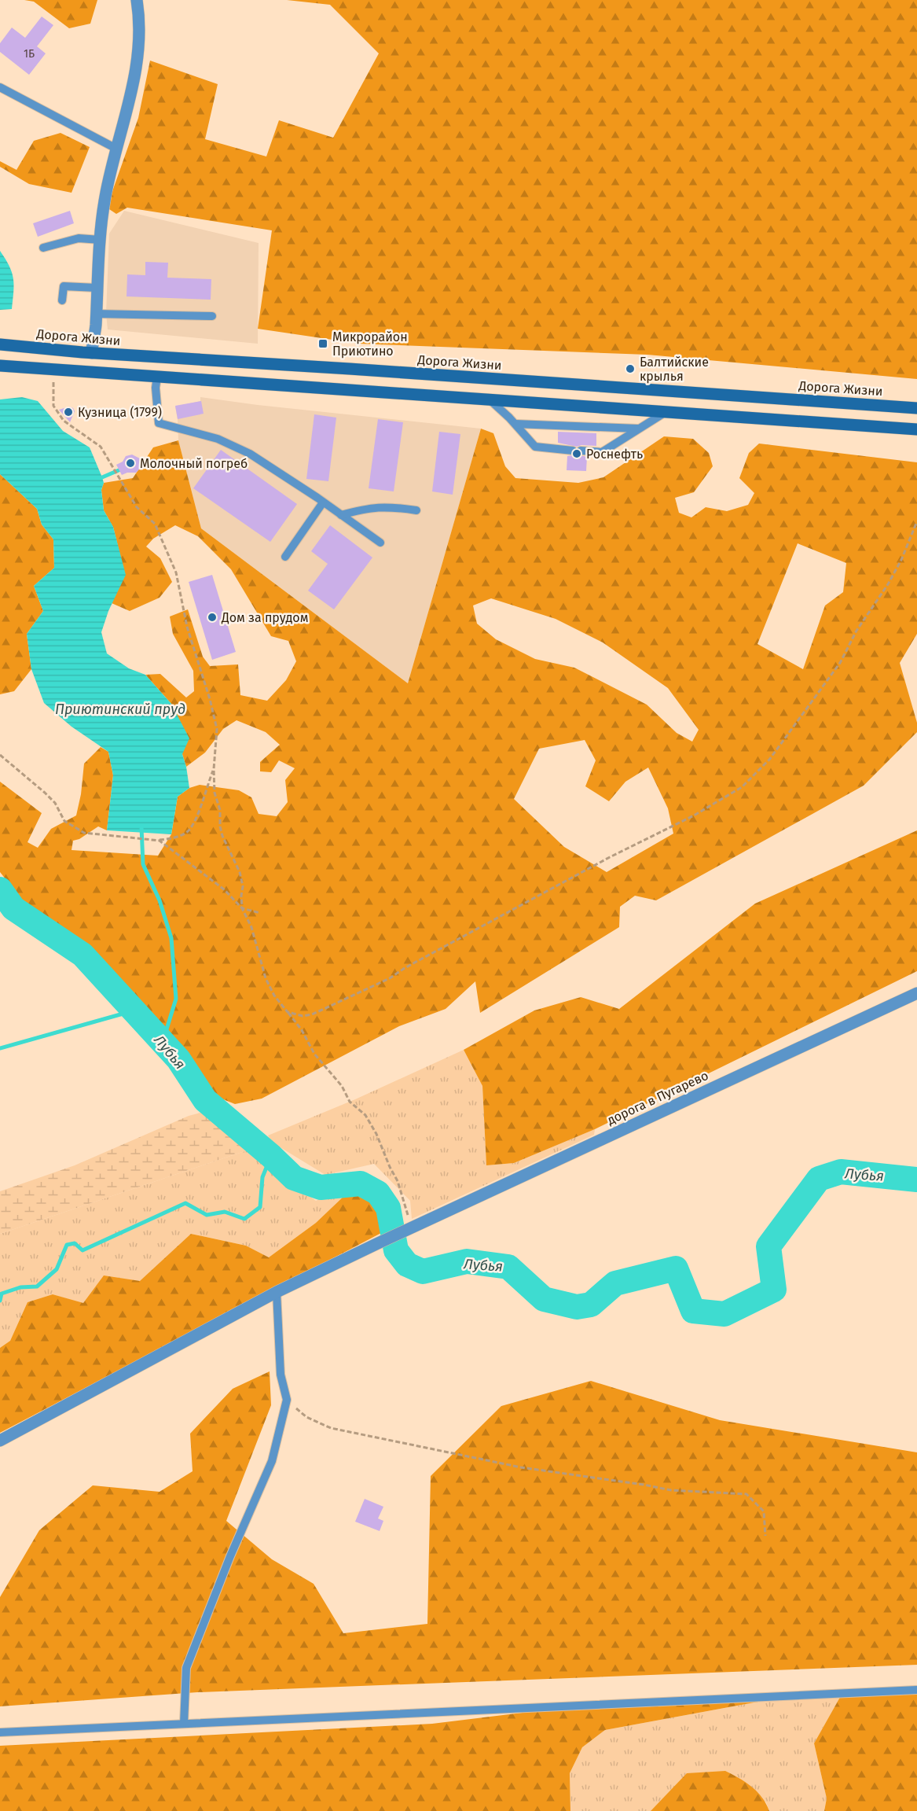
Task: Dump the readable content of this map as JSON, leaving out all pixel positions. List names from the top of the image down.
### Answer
{
  "streets": {
    "main road": ["Дорога Жизни"],
    "street": ["дорога в Пугарево"]
  },
  "water": ["Приютинский пруд", "Лубья"],
  "places": {
    "transit": ["Микрорайон Приютино"],
    "other": [
      "Балтийские крылья",
      "Кузница (1799)",
      "Роснефть",
      "Молочный погреб",
      "Дом за прудом"
    ]
  },
  "house_numbers": ["1Б"]
}
